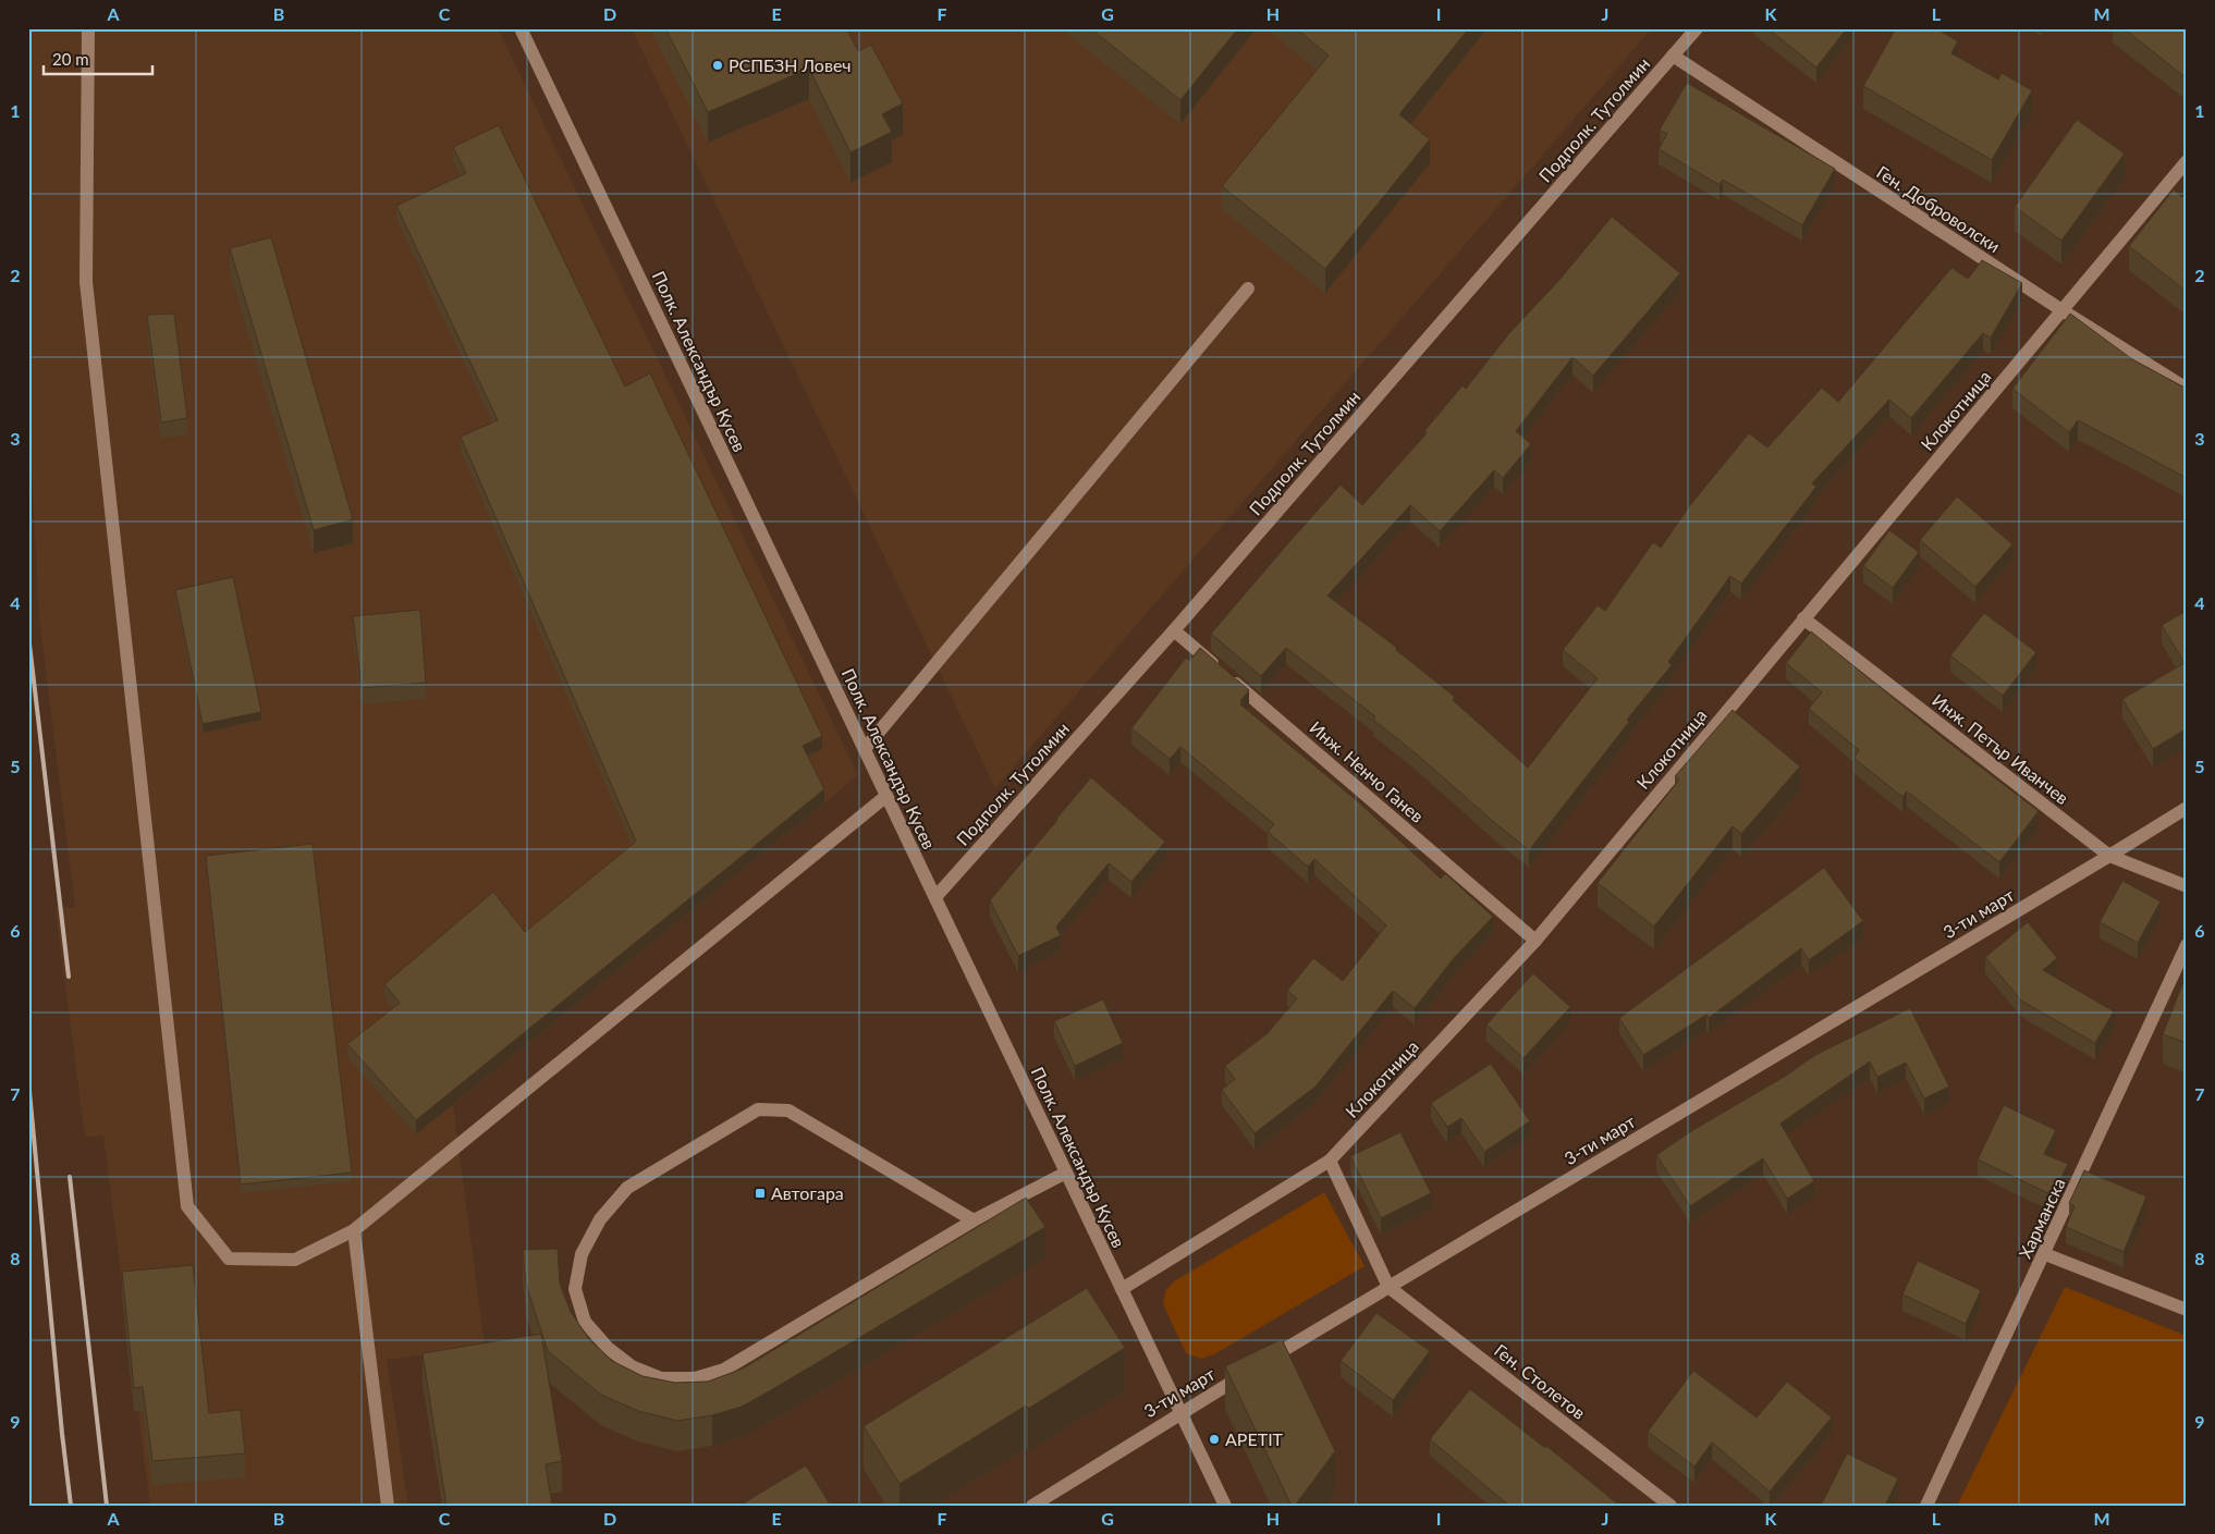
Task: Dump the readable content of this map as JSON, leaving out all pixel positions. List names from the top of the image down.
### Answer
{
  "streets": {
    "street": [
      "Подполк. Тутолмин",
      "Ген. Доброволски",
      "Полк. Александър Кусев",
      "Клокотница",
      "Инж. Петър Иванчев",
      "Инж. Ненчо Ганев",
      "3-ти март",
      "Харманска",
      "Ген. Столетов"
    ]
  },
  "crossings": [
    ["Подполк. Тутолмин", "Ген. Доброволски"],
    ["Подполк. Тутолмин", "Полк. Александър Кусев"],
    ["Подполк. Тутолмин", "Инж. Ненчо Ганев"],
    ["Ген. Доброволски", "Клокотница"],
    ["Полк. Александър Кусев", "Клокотница"],
    ["Полк. Александър Кусев", "3-ти март"],
    ["Клокотница", "Инж. Петър Иванчев"],
    ["Клокотница", "Инж. Ненчо Ганев"],
    ["Инж. Петър Иванчев", "3-ти март"],
    ["3-ти март", "Ген. Столетов"]
  ],
  "places": {
    "other": ["РСПБЗН Ловеч", "APETIT"],
    "transit": ["Автогара"]
  },
  "scale_bar": "20 m",
  "grid": {
    "columns": [
      "A",
      "B",
      "C",
      "D",
      "E",
      "F",
      "G",
      "H",
      "I",
      "J",
      "K",
      "L",
      "M"
    ],
    "rows": [
      "1",
      "2",
      "3",
      "4",
      "5",
      "6",
      "7",
      "8",
      "9"
    ]
  }
}
